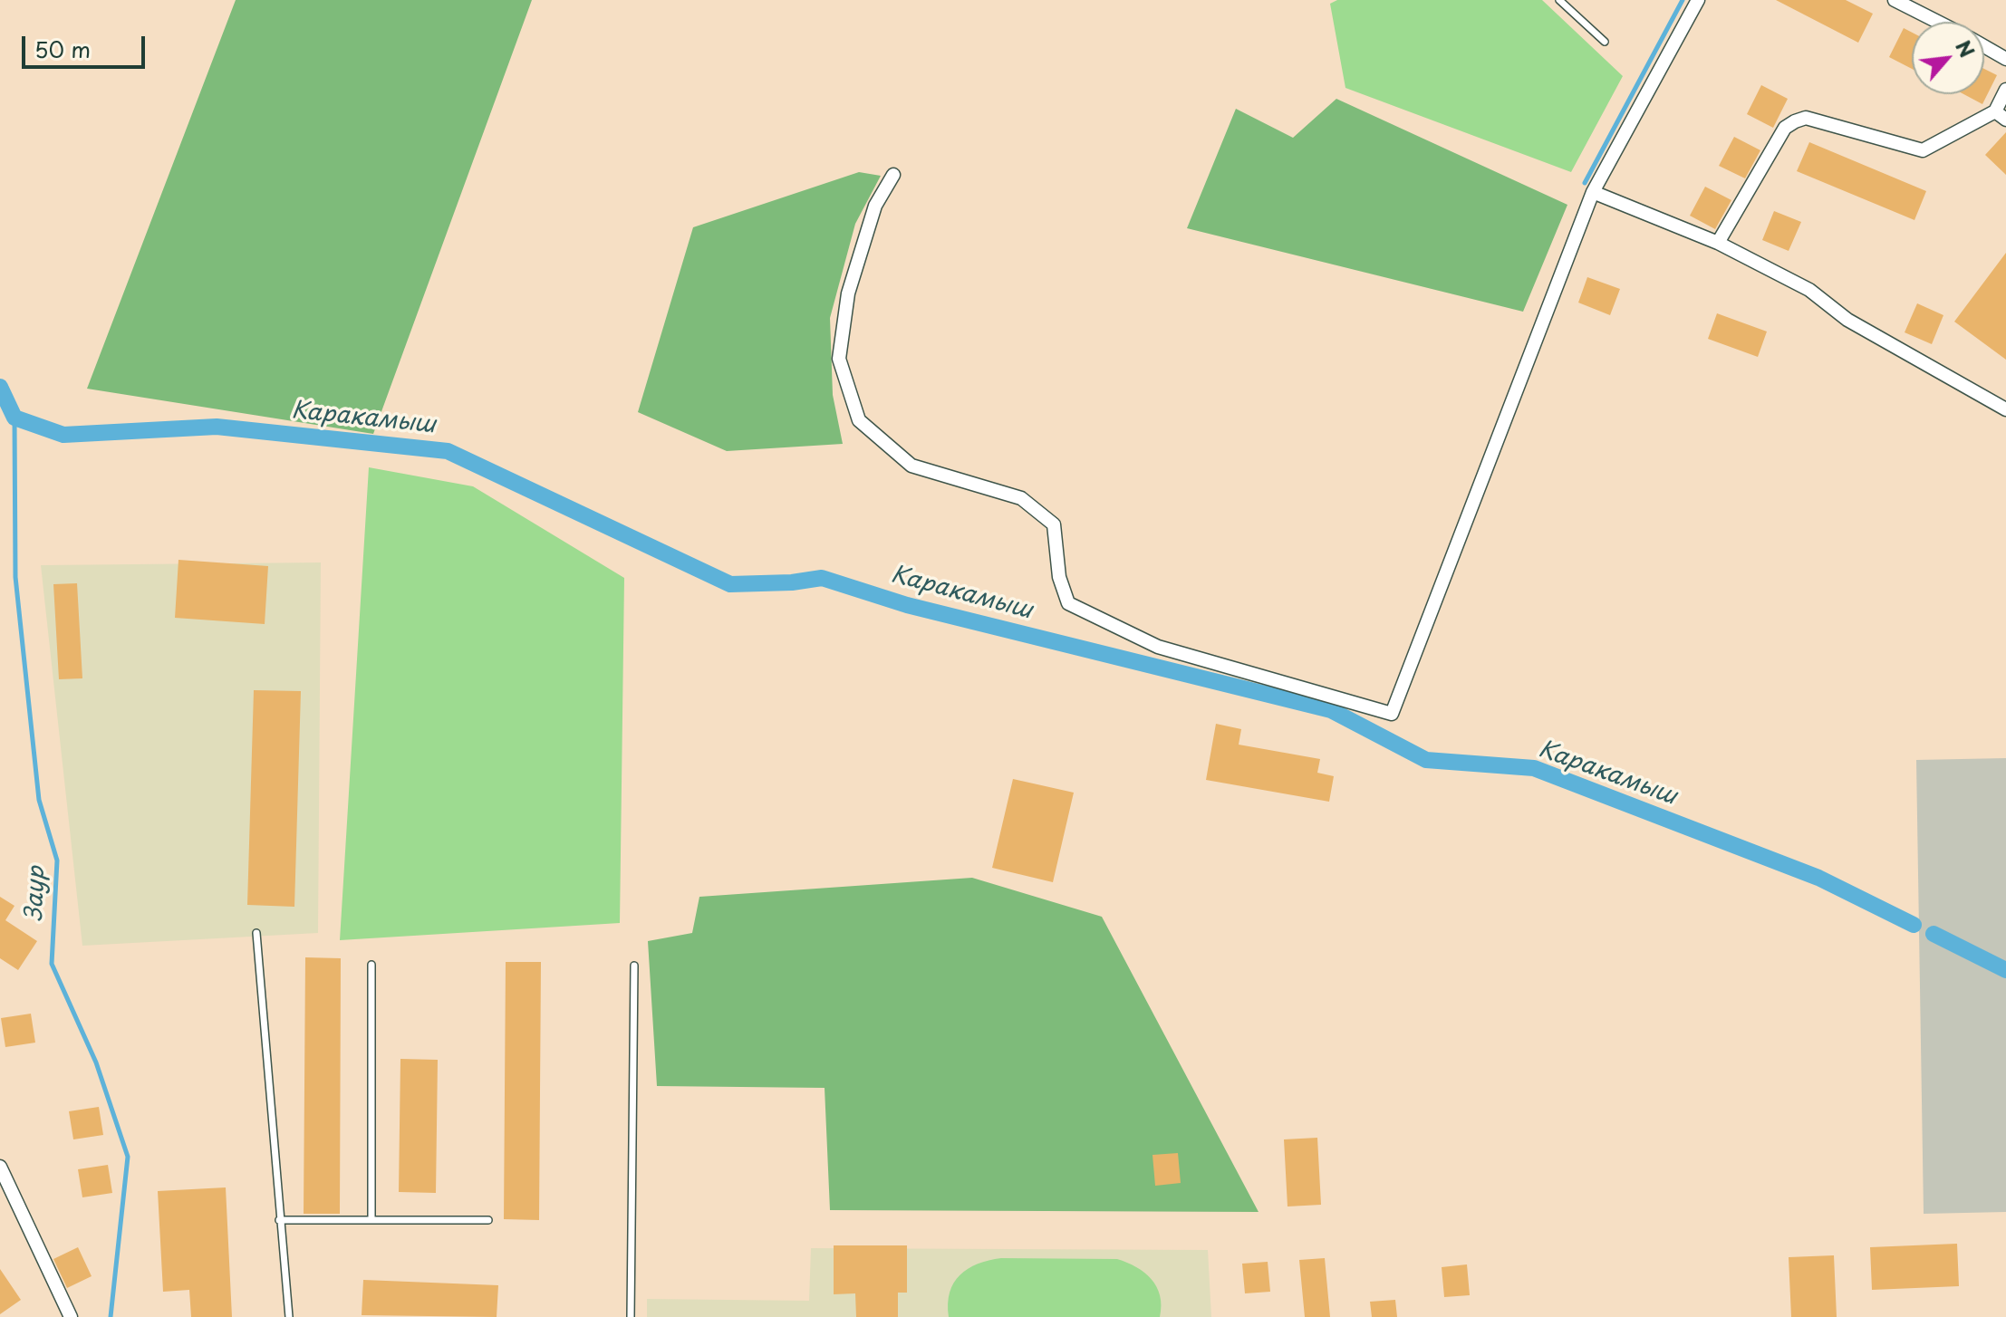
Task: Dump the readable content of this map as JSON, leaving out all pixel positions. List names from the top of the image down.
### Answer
{
  "water": ["Каракамыш", "Заур"],
  "scale_bar": "50 m",
  "north": "top right"
}
